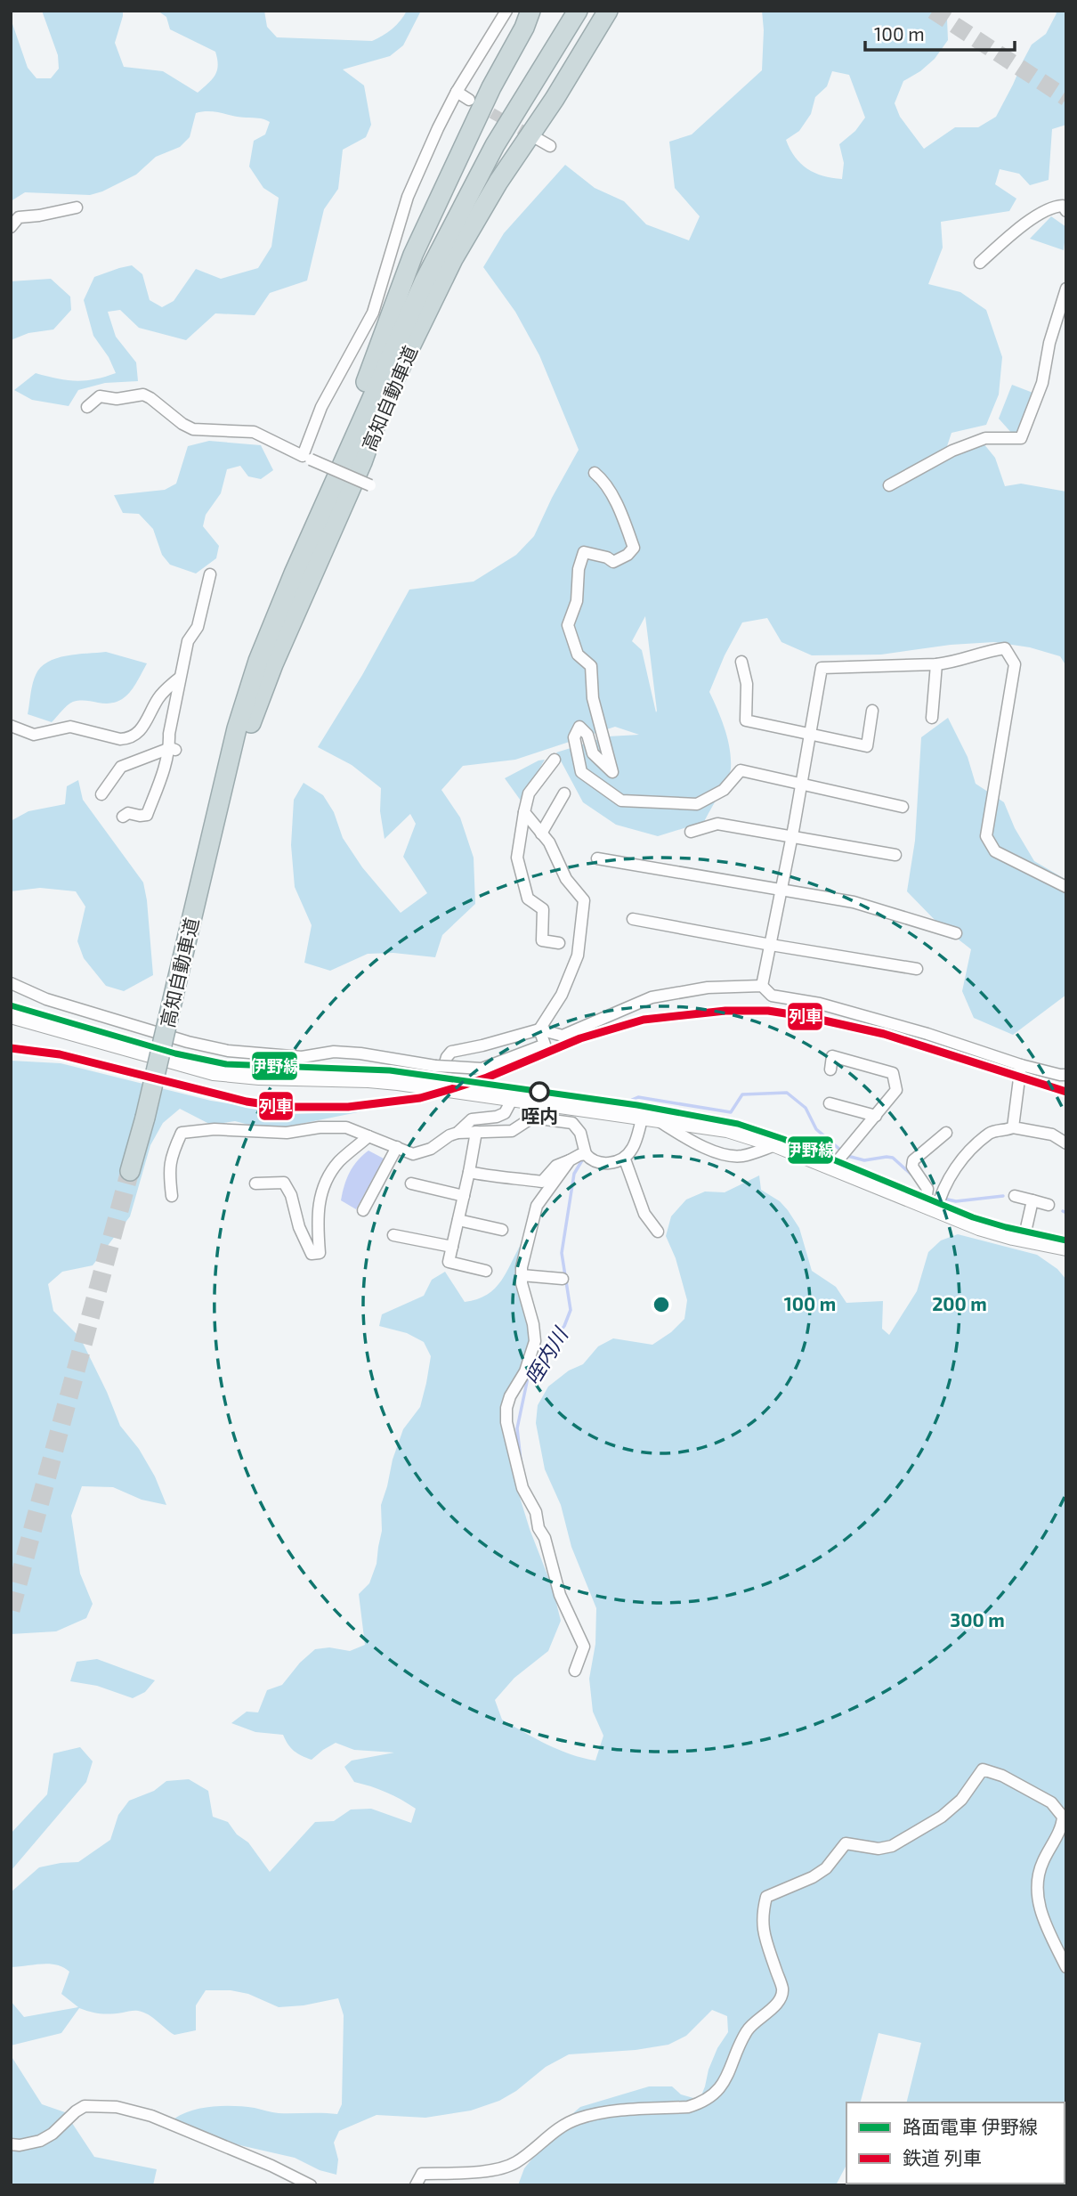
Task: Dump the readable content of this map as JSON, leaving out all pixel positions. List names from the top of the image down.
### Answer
{
  "streets": {
    "highway": ["高知自動車道"]
  },
  "water": ["咥内川"],
  "places": ["咥内"],
  "lines": ["tram line 伊野線", "rail line 列車"],
  "legend": ["路面電車 伊野線", "鉄道 列車"],
  "scale_bar": "100 m",
  "rings": ["100 m", "200 m", "300 m"]
}
